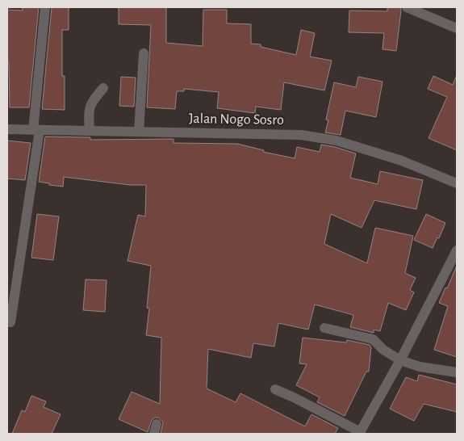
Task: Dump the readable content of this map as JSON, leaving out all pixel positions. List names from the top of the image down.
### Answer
{
  "streets": {
    "street": ["Jalan Nogo Sosro"]
  }
}
